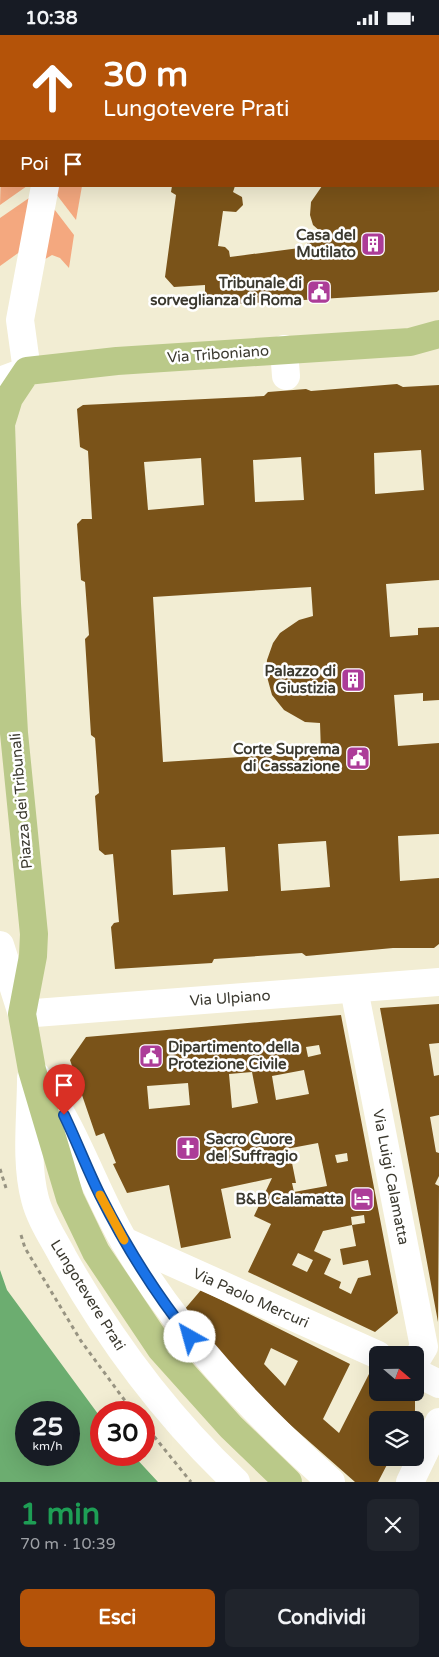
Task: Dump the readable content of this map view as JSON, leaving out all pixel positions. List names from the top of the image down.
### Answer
{
  "streets": {
    "main road": ["Via Triboniano", "Piazza dei Tribunali", "Lungotevere Prati"],
    "street": ["Via Ulpiano", "Via Luigi Calamatta", "Via Paolo Mercuri"]
  },
  "crossings": [
    ["Via Triboniano", "Piazza dei Tribunali"],
    ["Piazza dei Tribunali", "Via Ulpiano"],
    ["Piazza dei Tribunali", "Lungotevere Prati"],
    ["Via Ulpiano", "Via Luigi Calamatta"],
    ["Via Ulpiano", "Lungotevere Prati"],
    ["Lungotevere Prati", "Via Paolo Mercuri"]
  ],
  "places": {
    "building": ["Casa del Mutilato", "Palazzo di Giustizia"],
    "public building": ["Tribunale di sorveglianza di Roma", "Corte Suprema di Cassazione", "Dipartimento della Protezione Civile"],
    "church": ["Sacro Cuore del Suffragio"],
    "hotel": ["B&B Calamatta"]
  },
  "north": "right",
  "page": {
    "status": "10:38",
    "turn": ["30 m", "Lungotevere Prati"],
    "then": "Poi",
    "speed": "25 km/h",
    "limit": "30",
    "heading": ["1 min", "70 m · 10:39"],
    "buttons": ["Esci", "Condividi"]
  }
}
